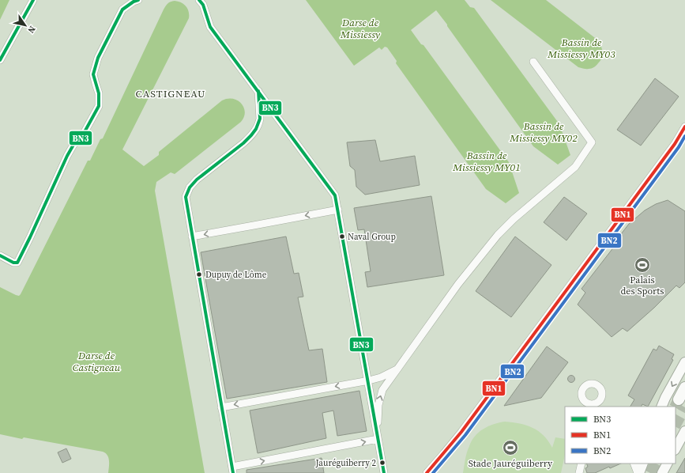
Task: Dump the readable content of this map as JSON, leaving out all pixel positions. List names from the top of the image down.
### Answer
{
  "districts": ["CASTIGNEAU"],
  "water": [
    "Darse de Missiessy",
    "Bassin de Missiessy MY03",
    "Bassin de Missiessy MY02",
    "Bassin de Missiessy MY01",
    "Darse de Castigneau"
  ],
  "places": {
    "other": ["Naval Group", "Dupuy de Lôme", "Jauréguiberry 2"],
    "sports": ["Palais des Sports", "Stade Jauréguiberry"]
  },
  "lines": ["transit line BN3", "transit line BN1", "transit line BN2"],
  "legend": ["BN3", "BN1", "BN2"],
  "north": "bottom right"
}
